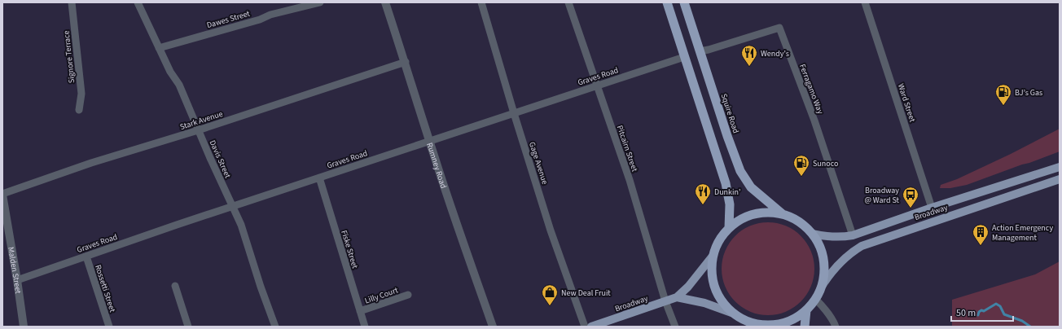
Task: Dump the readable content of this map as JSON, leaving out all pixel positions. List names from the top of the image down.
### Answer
{
  "streets": {
    "highway": ["Squire Road"],
    "main road": ["Broadway"],
    "street": [
      "Dawes Street",
      "Signore Terrace",
      "Graves Road",
      "Ferragamo Way",
      "Ward Street",
      "Stark Avenue",
      "Pitcairn Street",
      "Davis Street",
      "Gage Avenue",
      "Rumney Road",
      "Fiske Street",
      "Malden Street",
      "Rossetti Street",
      "Lilly Court"
    ]
  },
  "crossings": [
    ["Dawes Street", "Davis Street"],
    ["Graves Road", "Pitcairn Street"],
    ["Graves Road", "Davis Street"],
    ["Graves Road", "Gage Avenue"],
    ["Graves Road", "Rumney Road"],
    ["Graves Road", "Fiske Street"],
    ["Graves Road", "Malden Street"],
    ["Graves Road", "Rossetti Street"],
    ["Ferragamo Way", "Squire Road"],
    ["Ferragamo Way", "Broadway"],
    ["Ward Street", "Broadway"],
    ["Squire Road", "Broadway"],
    ["Stark Avenue", "Davis Street"],
    ["Stark Avenue", "Rumney Road"],
    ["Stark Avenue", "Malden Street"],
    ["Pitcairn Street", "Broadway"],
    ["Fiske Street", "Lilly Court"]
  ],
  "places": {
    "restaurant": ["Wendy's", "Dunkin'"],
    "fuel station": ["BJ’s Gas", "Sunoco"],
    "bus stop": ["Broadway @ Ward St"],
    "building": ["Action Emergency Management"],
    "shop": ["New Deal Fruit"]
  },
  "scale_bar": "50 m"
}
